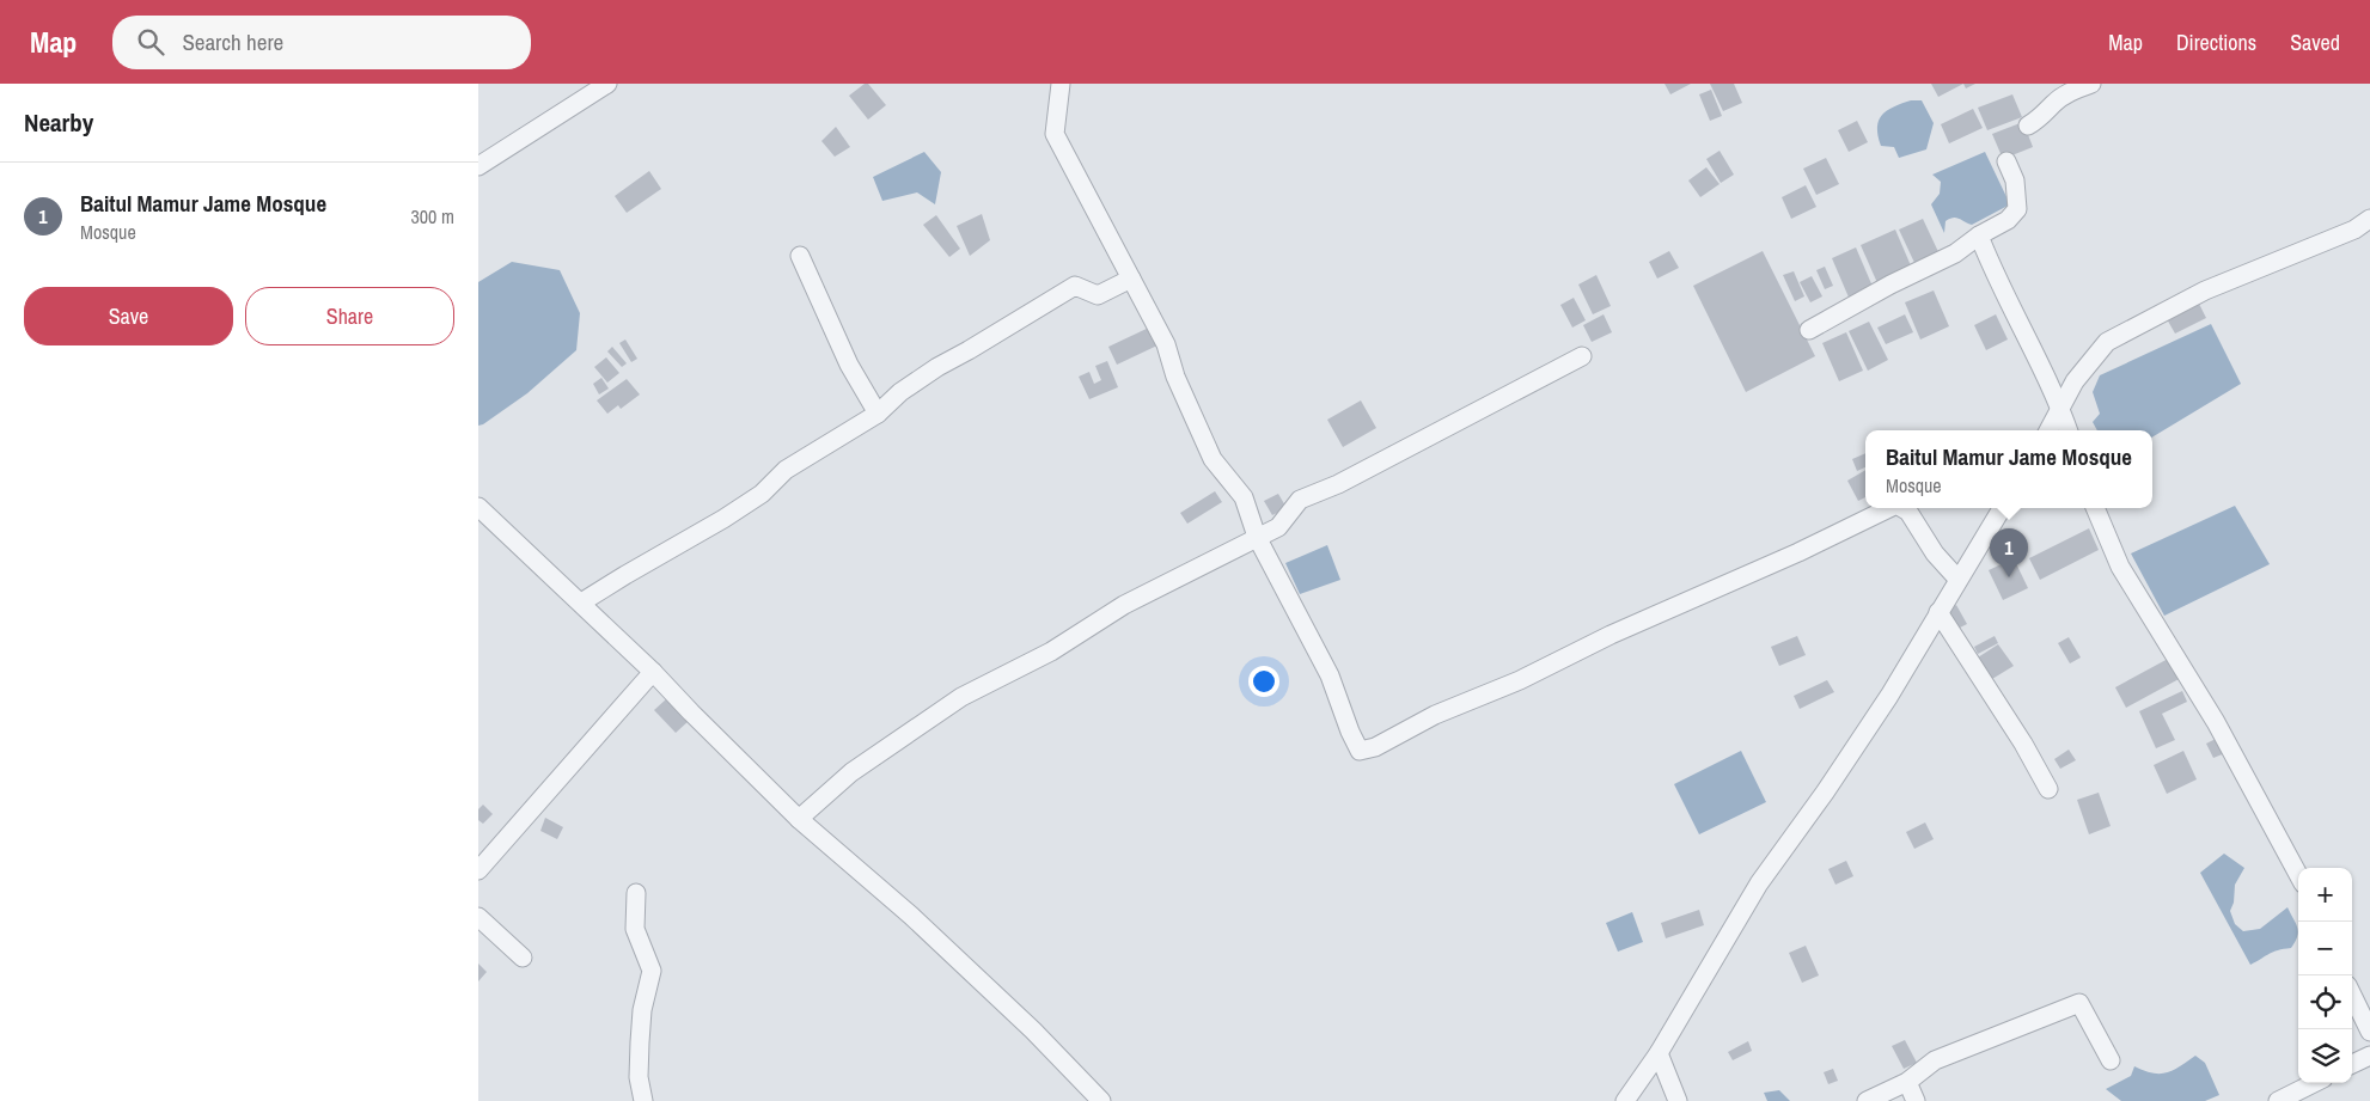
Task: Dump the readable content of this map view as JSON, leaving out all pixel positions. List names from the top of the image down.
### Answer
{
  "page": {
    "header": "Map",
    "search": "Search here",
    "nav": ["Map", "Directions", "Saved"],
    "heading": "Nearby",
    "list": [
      {
        "mark": "1",
        "name": "Baitul Mamur Jame Mosque",
        "note": "Mosque",
        "value": "300 m"
      }
    ],
    "buttons": ["Save", "Share"],
    "popup": ["Baitul Mamur Jame Mosque", "Mosque"],
    "pins": "1",
    "map_buttons": ["+", "−"]
  }
}
